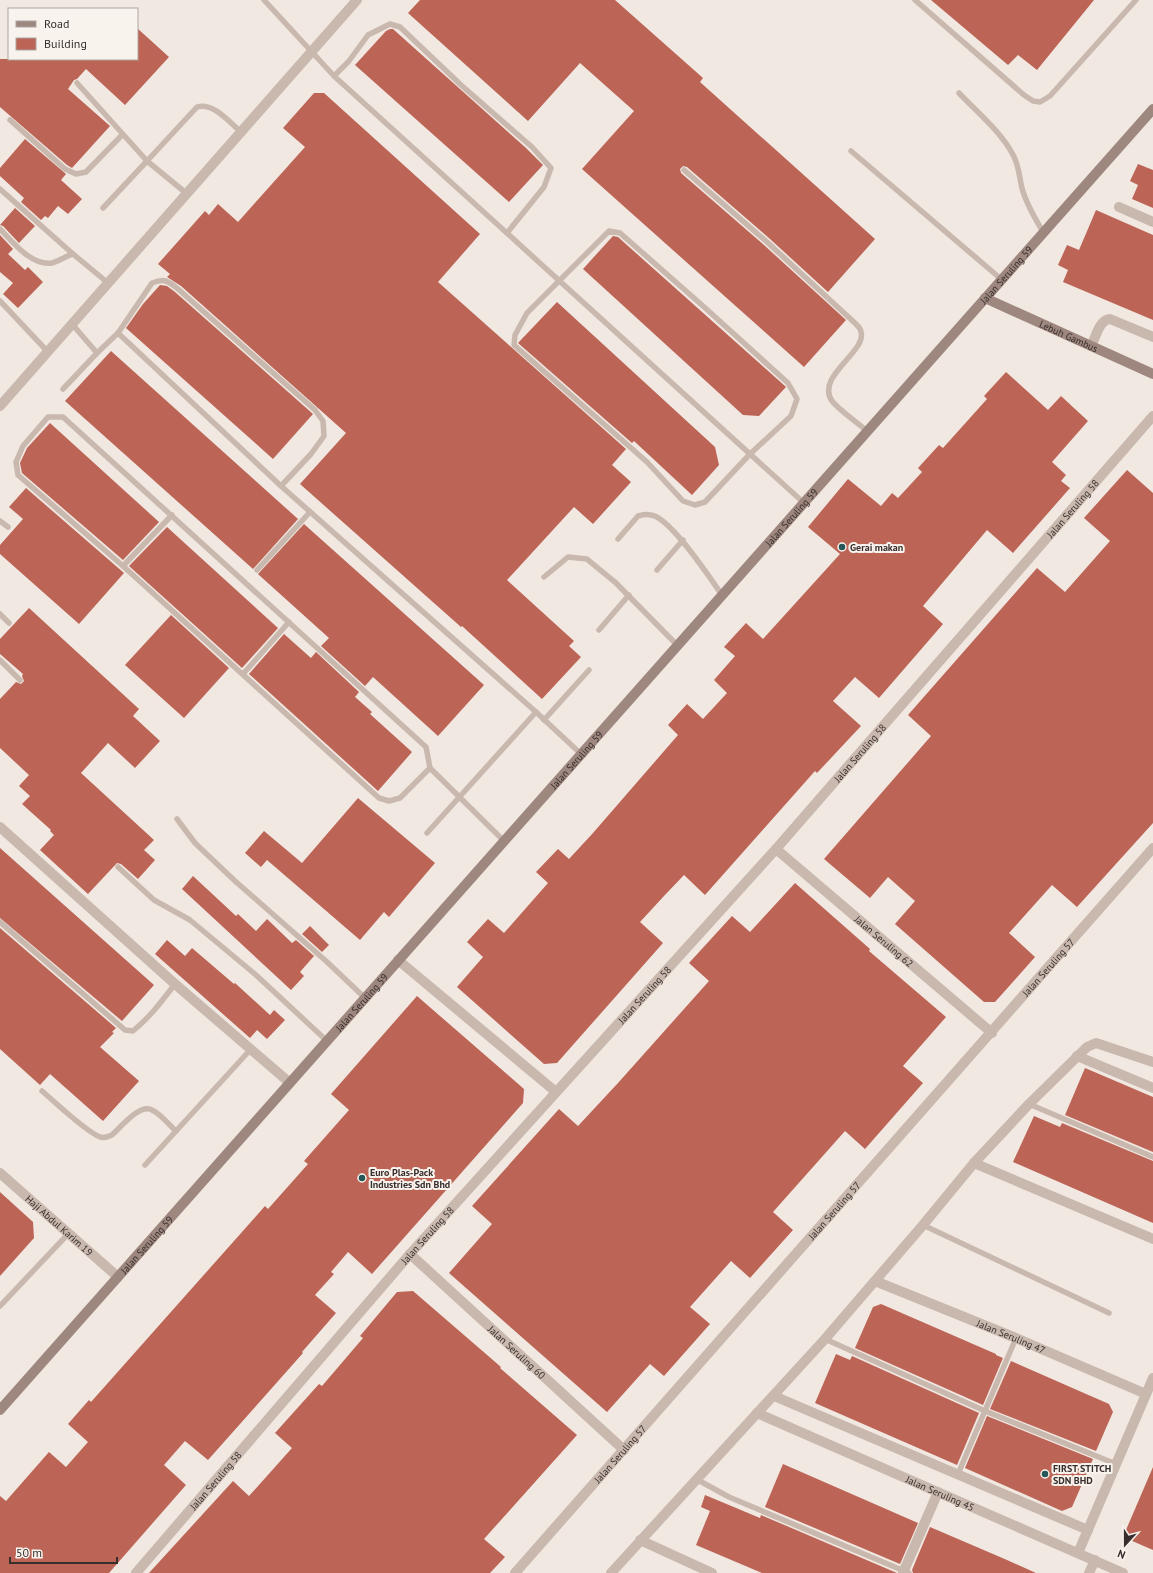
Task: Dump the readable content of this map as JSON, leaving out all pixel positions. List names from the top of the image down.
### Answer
{
  "streets": {
    "main road": ["Jalan Seruling 59", "Lebuh Gambus"],
    "street": [
      "Jalan Seruling 58",
      "Jalan Seruling 62",
      "Jalan Seruling 57",
      "Haji Abdul Karim 19",
      "Jalan Seruling 47",
      "Jalan Seruling 60",
      "Jalan Seruling 45"
    ]
  },
  "crossings": [
    ["Jalan Seruling 59", "Lebuh Gambus"],
    ["Jalan Seruling 59", "Haji Abdul Karim 19"],
    ["Jalan Seruling 58", "Jalan Seruling 62"],
    ["Jalan Seruling 58", "Jalan Seruling 60"],
    ["Jalan Seruling 62", "Jalan Seruling 57"],
    ["Jalan Seruling 57", "Jalan Seruling 60"]
  ],
  "places": ["Gerai makan", "Euro Plas-Pack Industries Sdn Bhd", "FIRST STITCH SDN BHD"],
  "legend": ["Road", "Building"],
  "scale_bar": "50 m",
  "north": "bottom"
}
